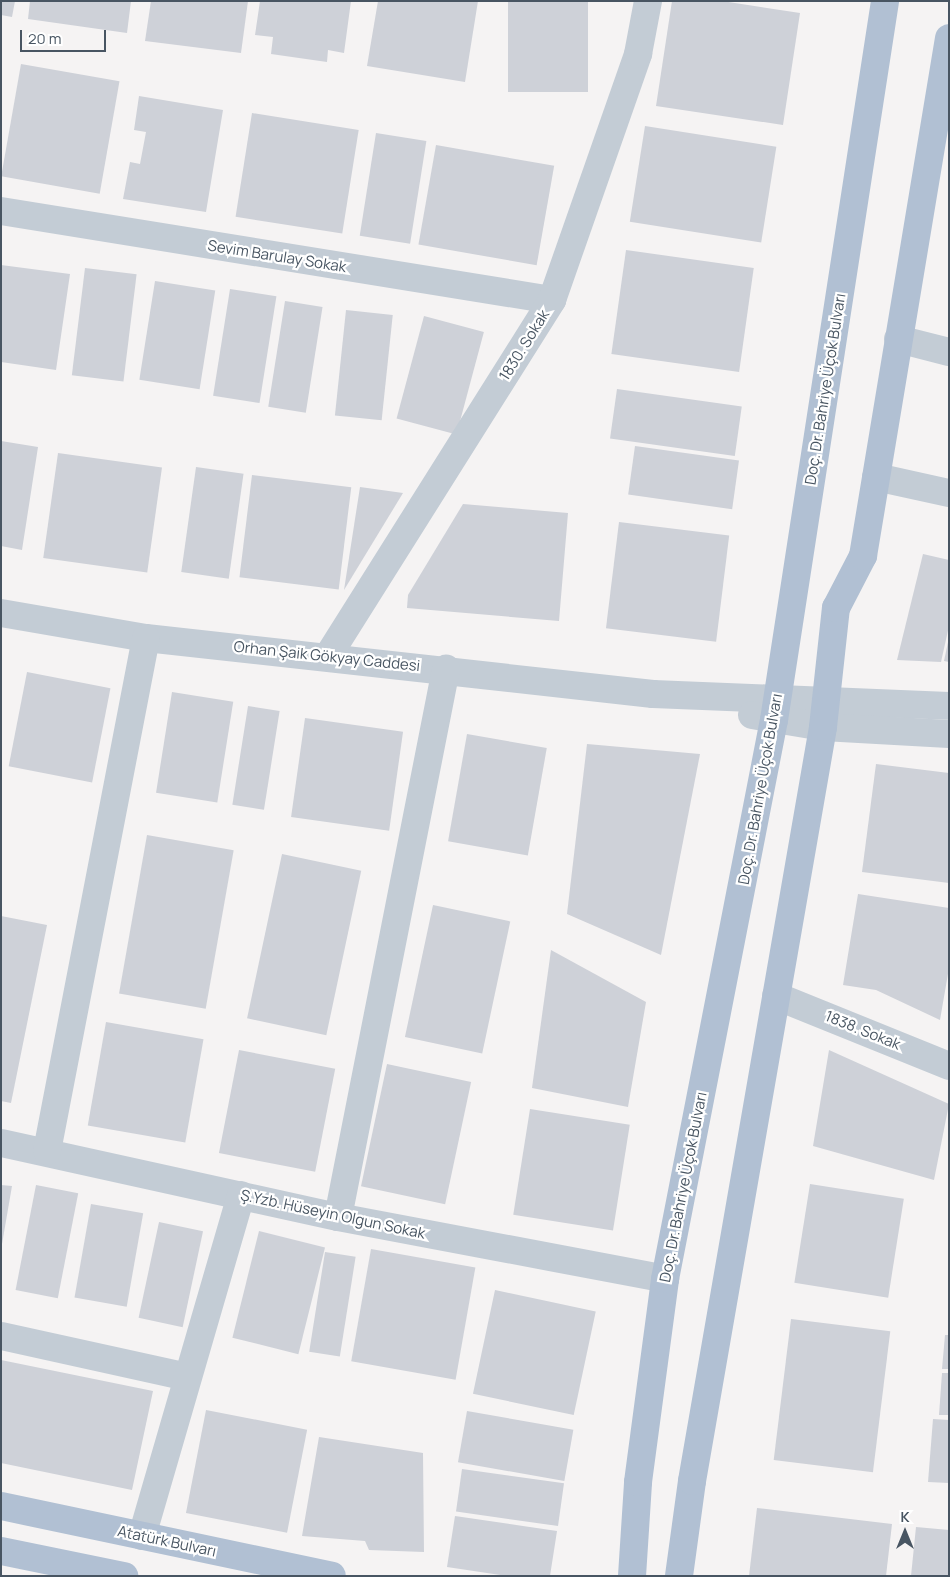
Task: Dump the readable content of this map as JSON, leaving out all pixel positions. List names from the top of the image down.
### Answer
{
  "streets": {
    "main road": ["Doç. Dr. Bahriye Üçok Bulvarı", "Atatürk Bulvarı"],
    "street": [
      "Sevim Barulay Sokak",
      "1830. Sokak",
      "Orhan Şaik Gökyay Caddesi",
      "1838. Sokak",
      "Ş.Yzb. Hüseyin Olgun Sokak"
    ]
  },
  "crossings": [
    ["Sevim Barulay Sokak", "1830. Sokak"],
    ["1830. Sokak", "Orhan Şaik Gökyay Caddesi"],
    ["Doç. Dr. Bahriye Üçok Bulvarı", "Orhan Şaik Gökyay Caddesi"],
    ["Doç. Dr. Bahriye Üçok Bulvarı", "Ş.Yzb. Hüseyin Olgun Sokak"]
  ],
  "scale_bar": "20 m",
  "north": "top"
}
